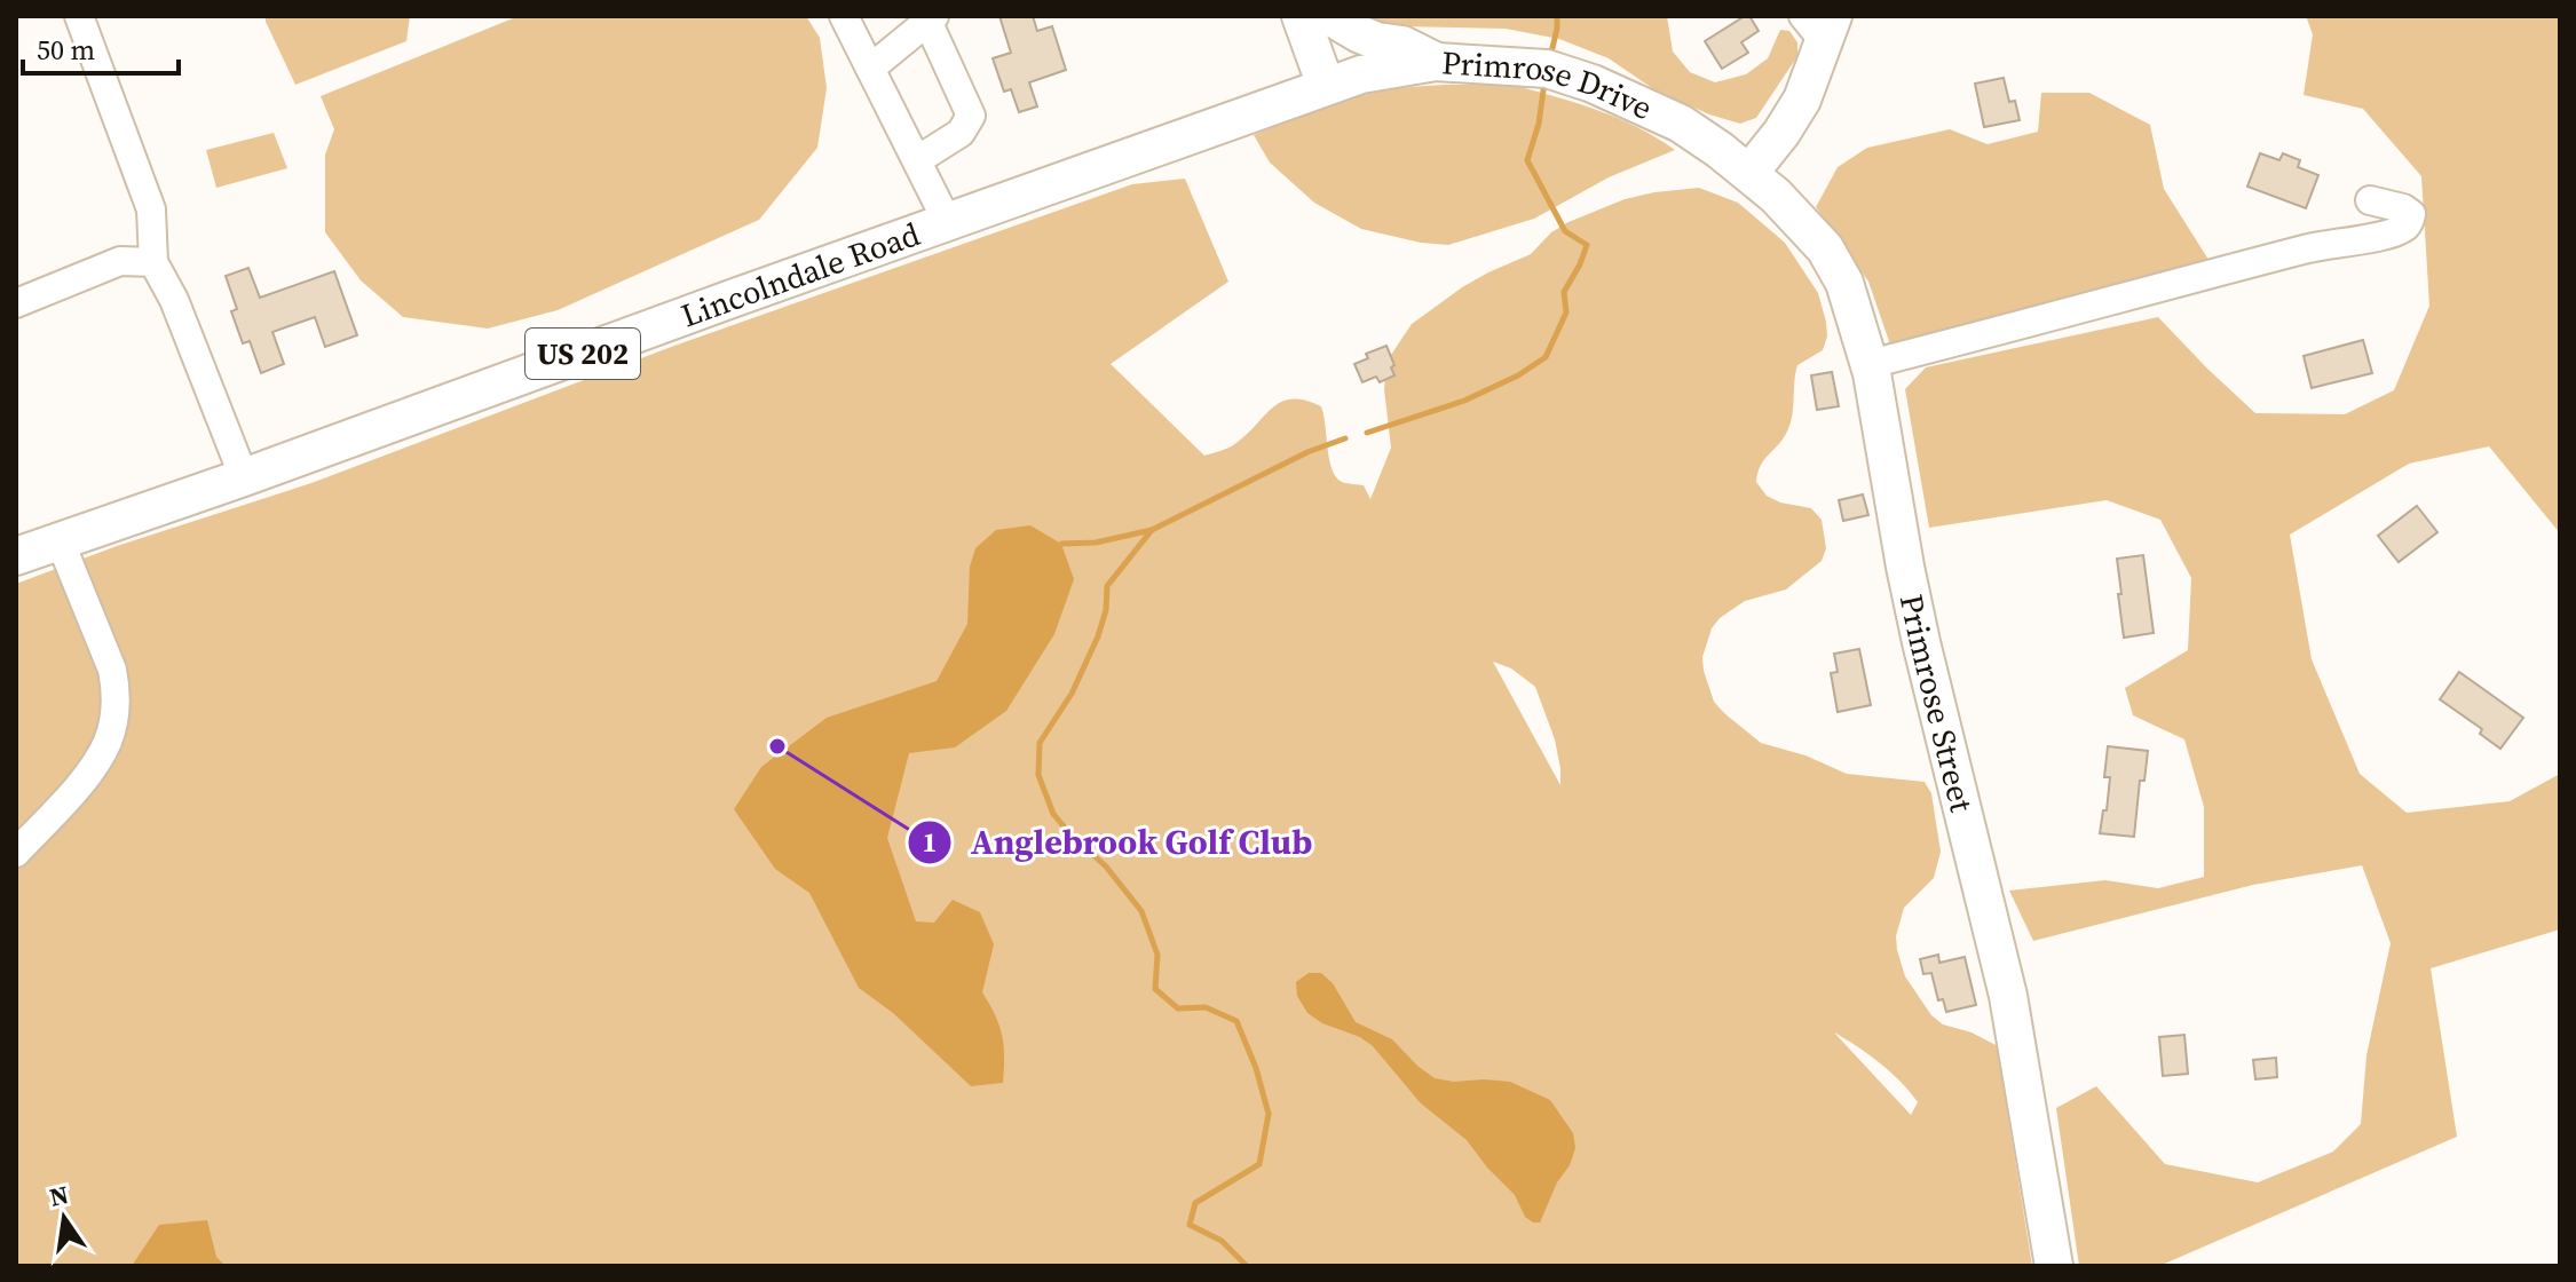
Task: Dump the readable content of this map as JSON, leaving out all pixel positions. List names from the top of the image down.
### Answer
{
  "streets": {
    "main road": [
      "Primrose Drive",
      "Lincolndale Road",
      "US 202",
      "Primrose Street"
    ]
  },
  "crossings": [
    ["Primrose Drive", "Lincolndale Road"],
    ["Primrose Drive", "Primrose Street"]
  ],
  "places": ["Anglebrook Golf Club"],
  "scale_bar": "50 m",
  "north": "top"
}
